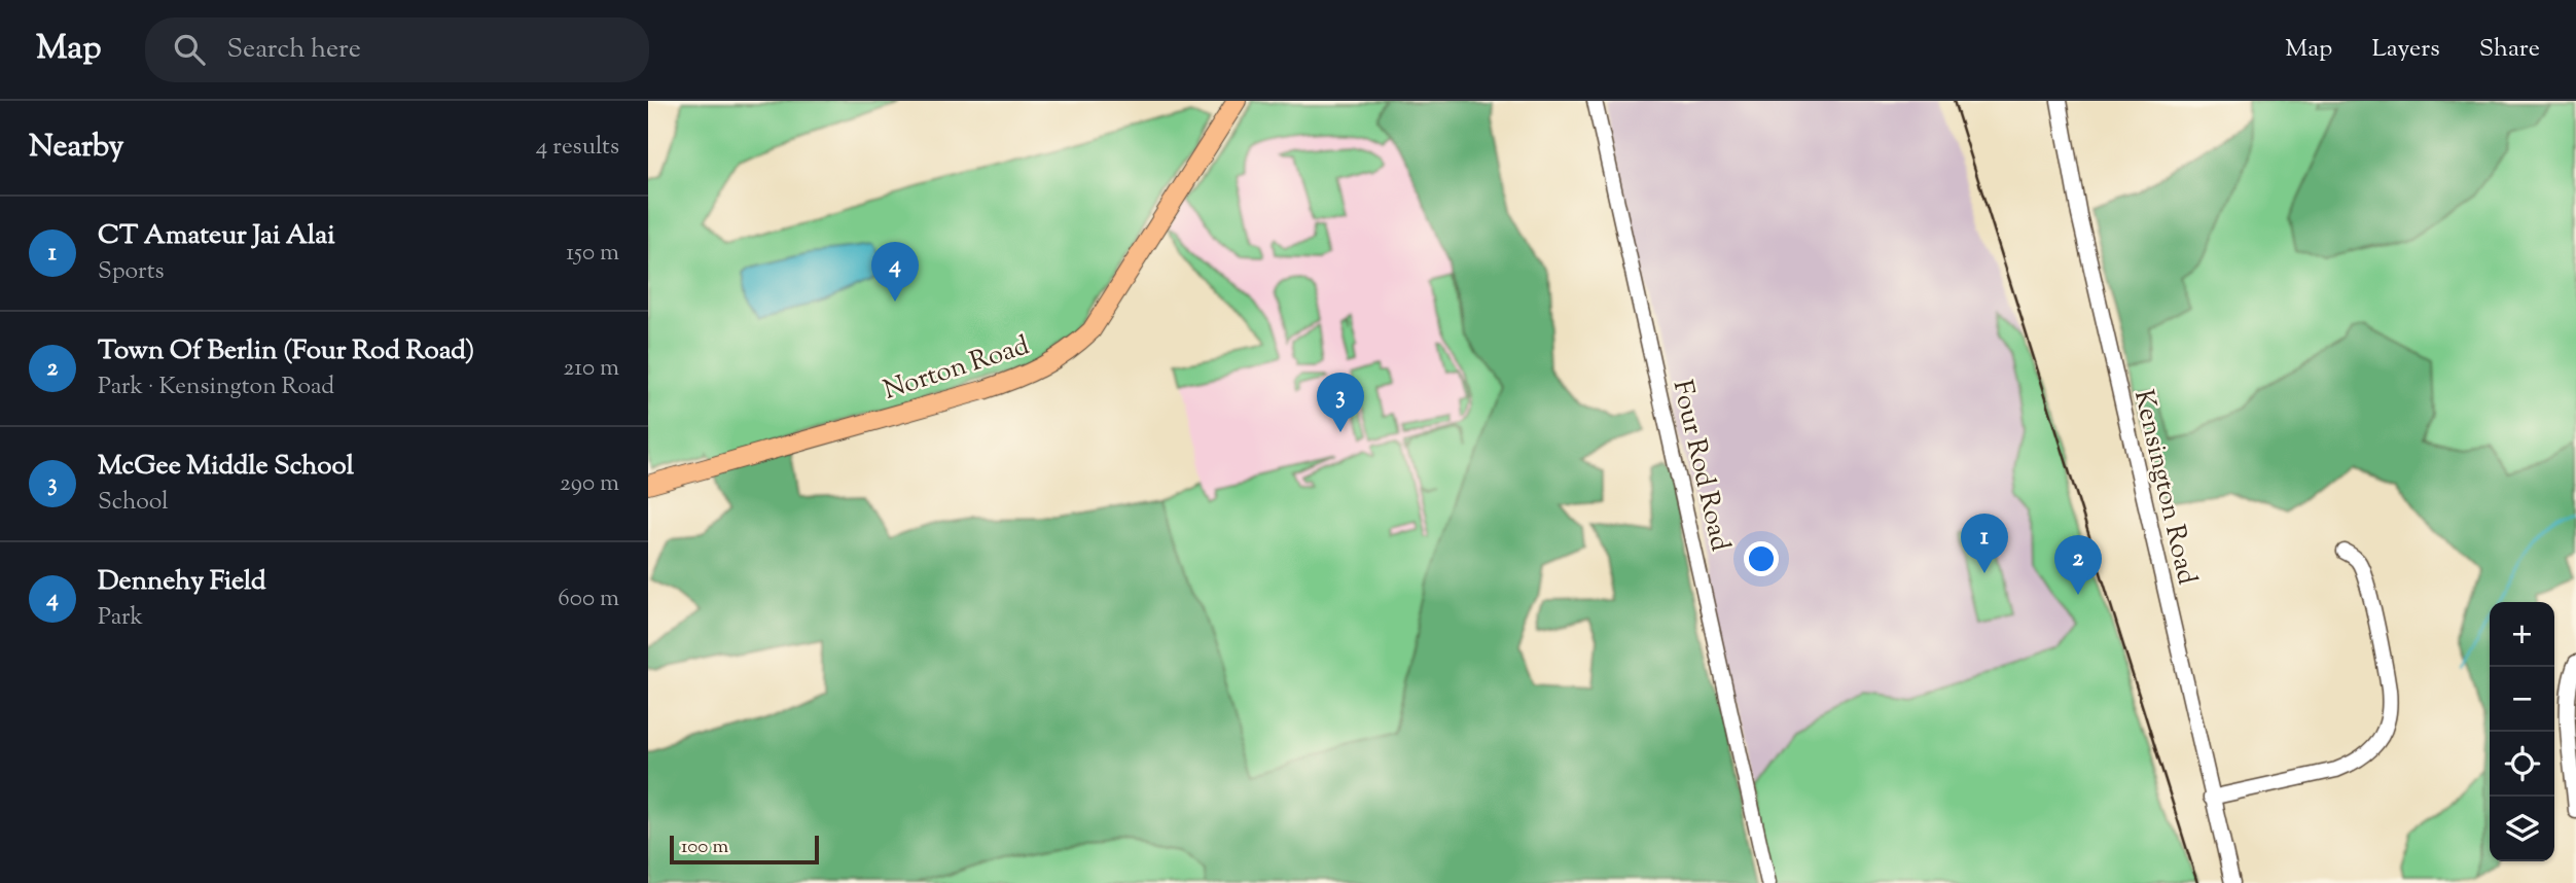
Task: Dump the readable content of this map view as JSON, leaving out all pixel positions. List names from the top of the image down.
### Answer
{
  "streets": {
    "main road": ["Norton Road"],
    "street": ["Four Rod Road", "Kensington Road"]
  },
  "scale_bar": "100 m",
  "page": {
    "header": "Map",
    "search": "Search here",
    "nav": ["Map", "Layers", "Share"],
    "heading": ["Nearby", "4 results"],
    "list": [
      {
        "mark": "1",
        "name": "CT Amateur Jai Alai",
        "note": "Sports",
        "value": "150 m"
      },
      {
        "mark": "2",
        "name": "Town Of Berlin (Four Rod Road)",
        "note": "Park · Kensington Road",
        "value": "210 m"
      },
      {
        "mark": "3",
        "name": "McGee Middle School",
        "note": "School",
        "value": "290 m"
      },
      {
        "mark": "4",
        "name": "Dennehy Field",
        "note": "Park",
        "value": "600 m"
      }
    ],
    "pins": [
      "4",
      "3",
      "1",
      "2"
    ],
    "map_buttons": ["+", "−"],
    "scale": "100 m"
  }
}
